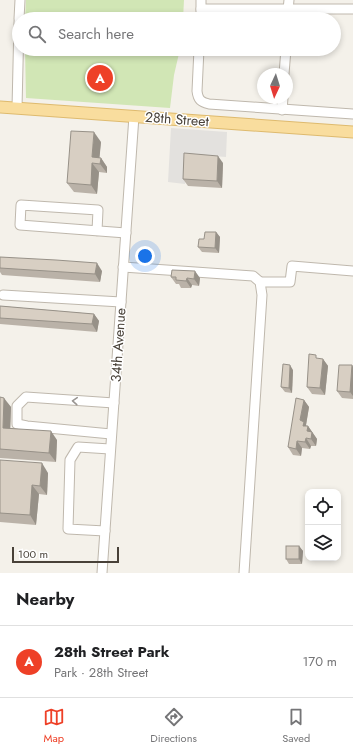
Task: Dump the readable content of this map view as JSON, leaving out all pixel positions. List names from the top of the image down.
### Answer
{
  "streets": {
    "main road": ["28th Street"],
    "street": ["34th Avenue"]
  },
  "crossings": [
    ["28th Street", "34th Avenue"]
  ],
  "scale_bar": "100 m",
  "north": "bottom",
  "page": {
    "search": "Search here",
    "pins": "A",
    "scale": "100 m",
    "heading": "Nearby",
    "list": [
      {
        "mark": "A",
        "name": "28th Street Park",
        "note": "Park · 28th Street",
        "value": "170 m"
      }
    ],
    "nav": ["Map", "Directions", "Saved"]
  }
}
